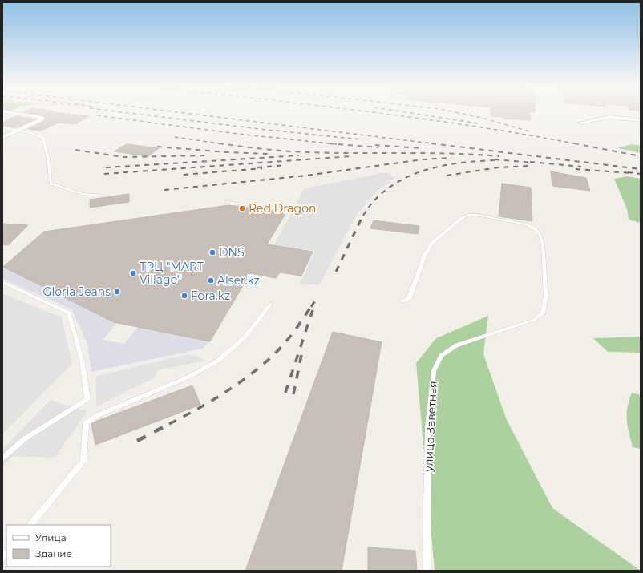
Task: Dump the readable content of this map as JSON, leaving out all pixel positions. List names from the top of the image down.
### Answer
{
  "streets": {
    "lane": ["улица Заветная"]
  },
  "places": [
    "Red Dragon",
    "DNS",
    "ТРЦ \"MART Village\"",
    "Alser.kz",
    "Gloria Jeans",
    "Fora.kz"
  ],
  "legend": ["Улица", "Здание"]
}
